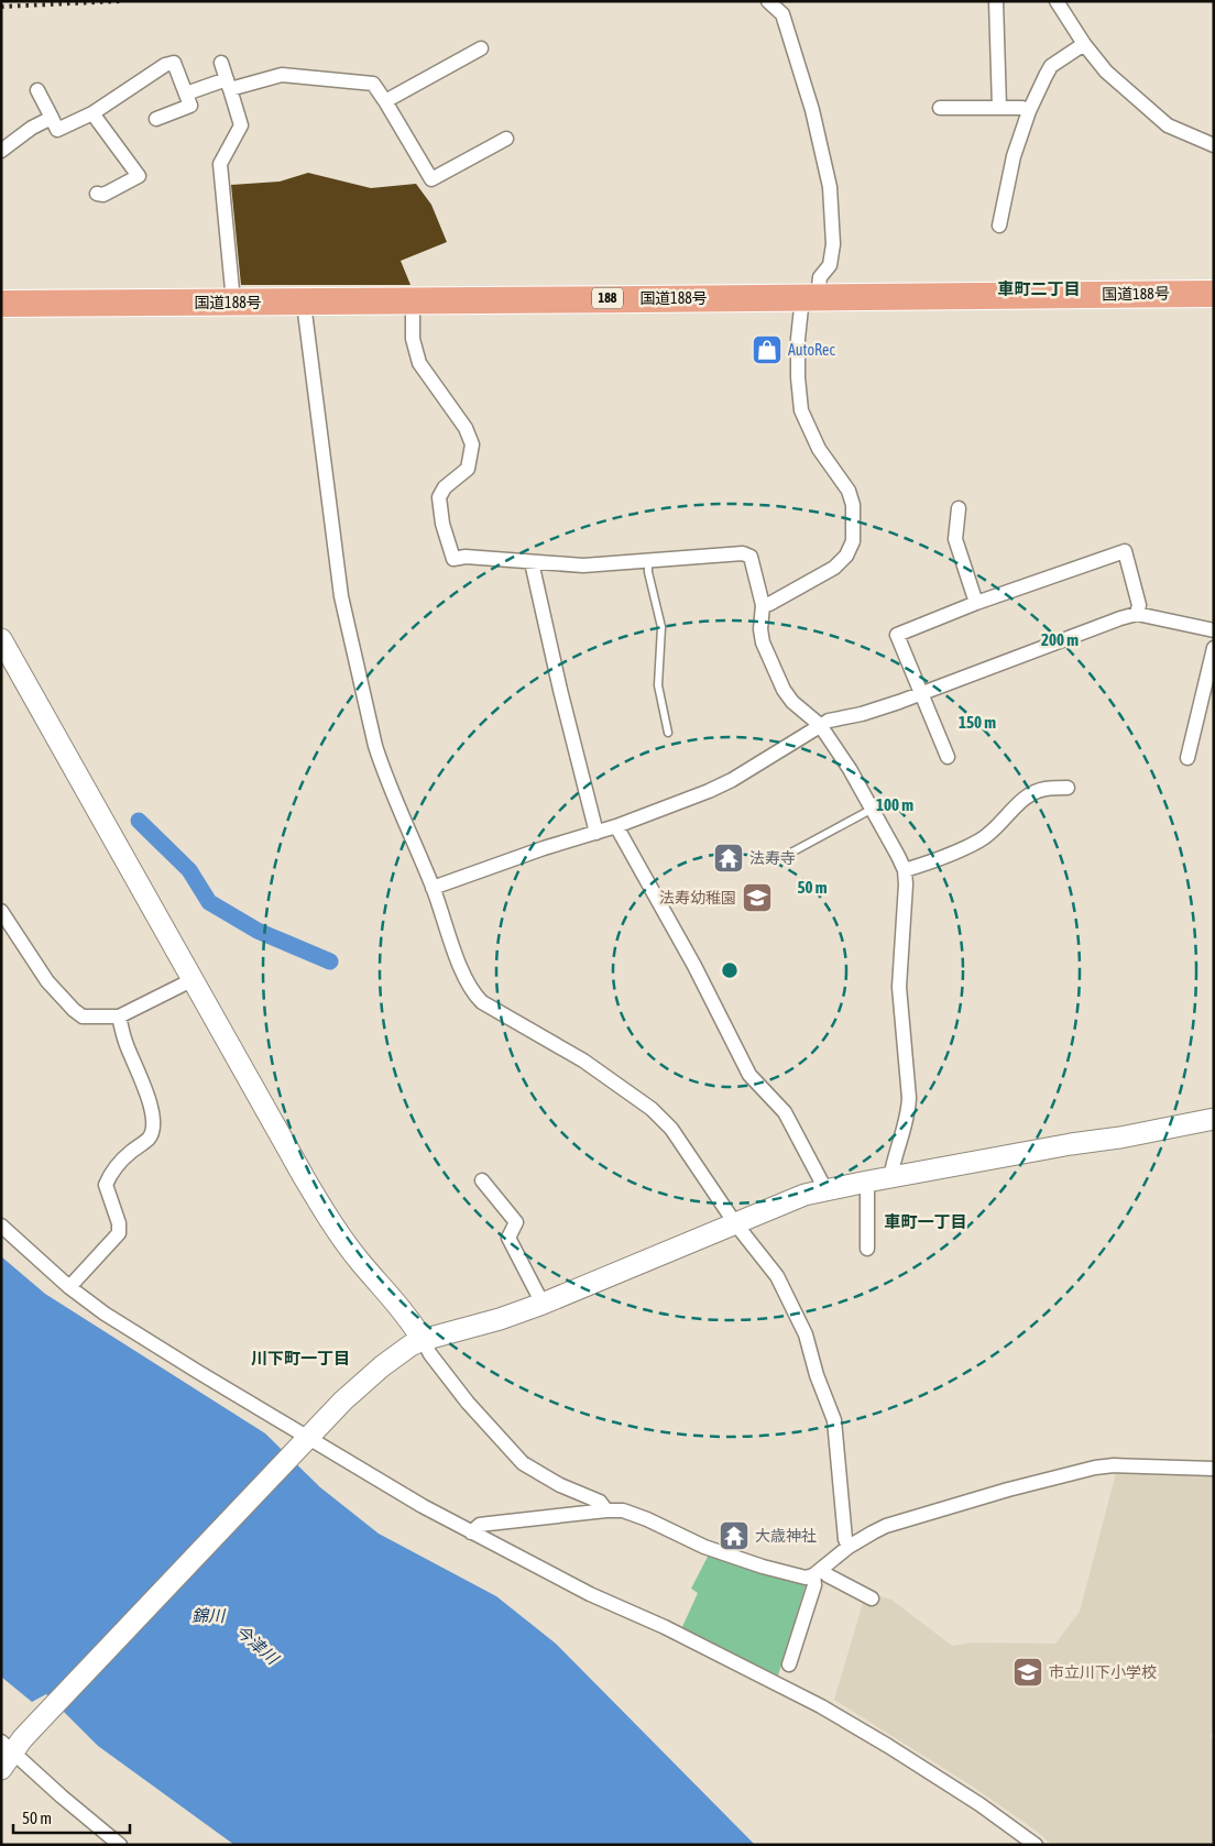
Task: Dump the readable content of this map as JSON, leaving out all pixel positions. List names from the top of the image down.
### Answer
{
  "streets": {
    "highway": ["国道188号", "188"]
  },
  "districts": ["車町二丁目", "車町一丁目", "川下町一丁目"],
  "water": ["錦川", "今津川"],
  "places": {
    "shop": ["AutoRec"],
    "temple": ["法寿寺", "大歳神社"],
    "school or university": ["法寿幼稚園", "市立川下小学校"]
  },
  "scale_bar": "50 m",
  "rings": [
    "200 m",
    "150 m",
    "100 m",
    "50 m"
  ]
}
